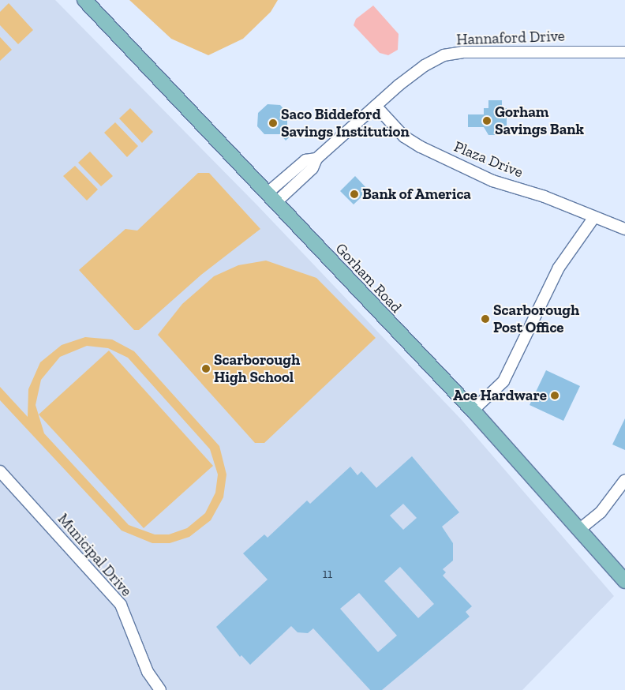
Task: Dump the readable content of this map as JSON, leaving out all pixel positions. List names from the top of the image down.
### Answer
{
  "streets": {
    "main road": ["Gorham Road"],
    "street": ["Hannaford Drive", "Plaza Drive", "Municipal Drive"]
  },
  "crossings": [
    ["Hannaford Drive", "Plaza Drive"],
    ["Hannaford Drive", "Gorham Road"]
  ],
  "places": [
    "Gorham Savings Bank",
    "Saco Biddeford Savings Institution",
    "Bank of America",
    "Scarborough Post Office",
    "Scarborough High School",
    "Ace Hardware"
  ],
  "house_numbers": ["11"]
}
